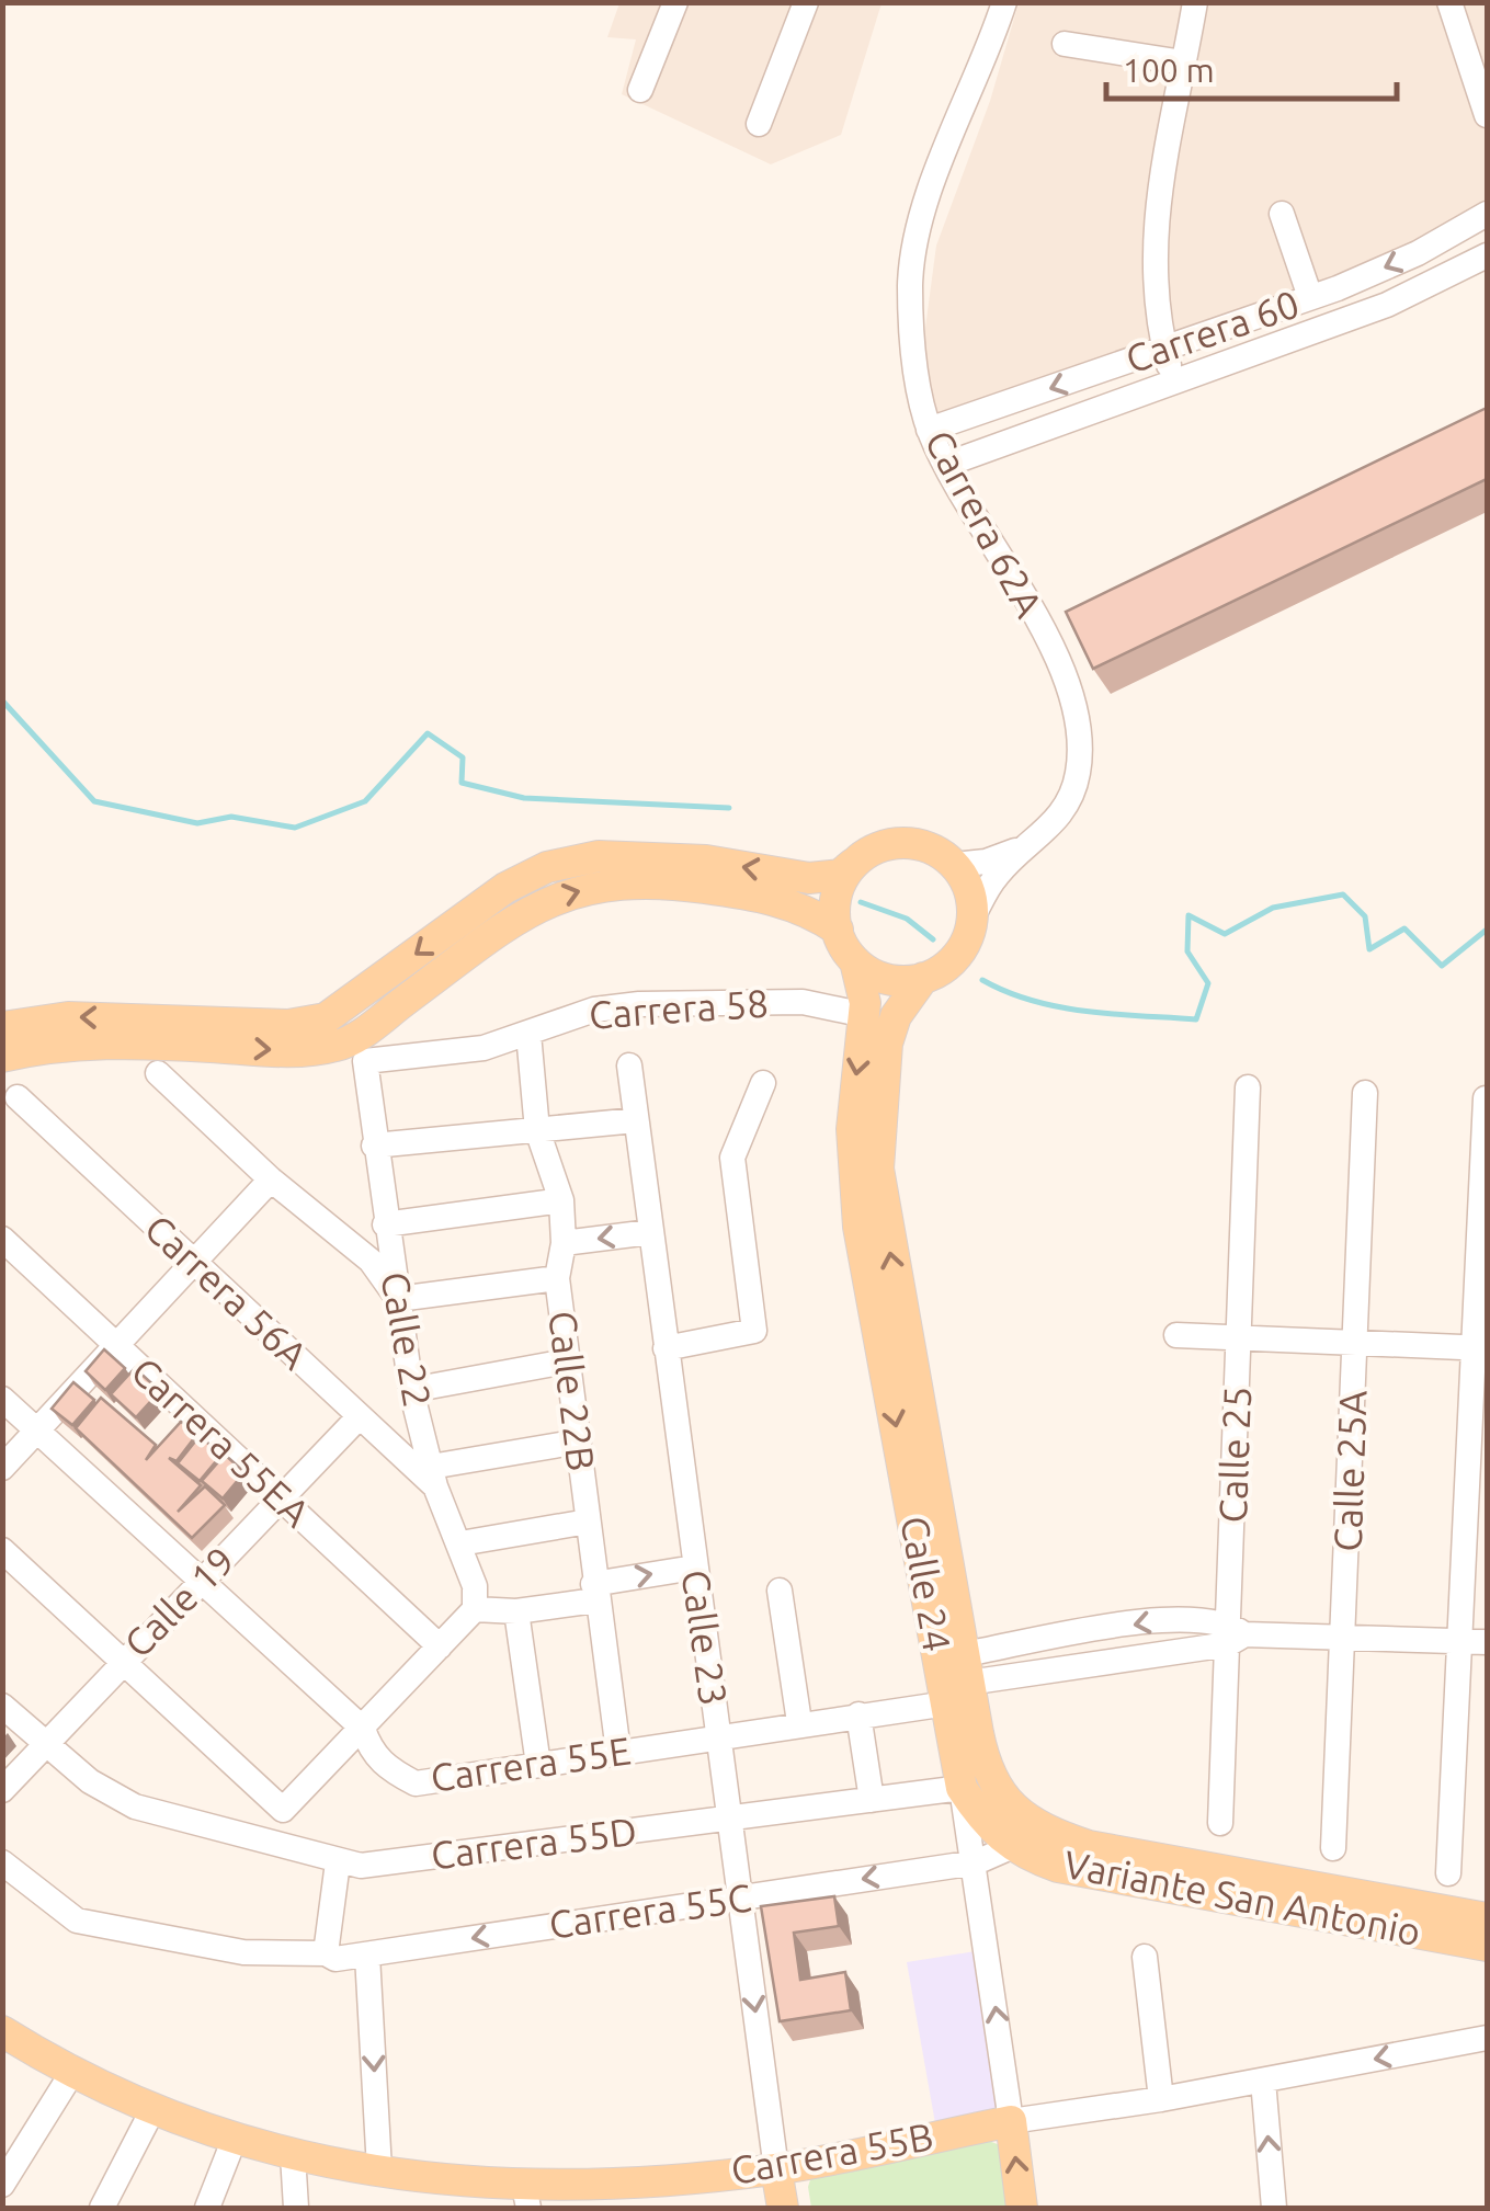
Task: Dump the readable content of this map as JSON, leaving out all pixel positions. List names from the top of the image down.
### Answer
{
  "streets": {
    "main road": [
      "Calle 24",
      "Calle 23",
      "Variante San Antonio",
      "Carrera 55B"
    ],
    "street": [
      "Carrera 60",
      "Carrera 62A",
      "Carrera 58",
      "Carrera 56A",
      "Calle 22",
      "Calle 22B",
      "Carrera 55EA",
      "Calle 25",
      "Calle 25A",
      "Calle 19",
      "Carrera 55E",
      "Carrera 55D",
      "Carrera 55C"
    ]
  },
  "crossings": [
    ["Carrera 60", "Carrera 62A"],
    ["Carrera 62A", "Calle 24"],
    ["Carrera 58", "Calle 22"],
    ["Carrera 58", "Calle 22B"],
    ["Carrera 58", "Calle 24"],
    ["Carrera 56A", "Calle 22"],
    ["Carrera 56A", "Calle 19"],
    ["Calle 22B", "Carrera 55E"],
    ["Carrera 55EA", "Calle 19"],
    ["Calle 25", "Carrera 55E"],
    ["Calle 25A", "Carrera 55E"],
    ["Calle 24", "Carrera 55E"],
    ["Calle 24", "Carrera 55D"],
    ["Calle 24", "Variante San Antonio"],
    ["Calle 24", "Carrera 55C"],
    ["Calle 24", "Carrera 55B"],
    ["Calle 19", "Carrera 55E"],
    ["Calle 19", "Carrera 55D"],
    ["Calle 23", "Carrera 55E"],
    ["Calle 23", "Carrera 55D"],
    ["Calle 23", "Carrera 55C"],
    ["Calle 23", "Carrera 55B"],
    ["Carrera 55D", "Variante San Antonio"],
    ["Variante San Antonio", "Carrera 55C"]
  ],
  "one_way": ["Carrera 55C"],
  "scale_bar": "100 m"
}
